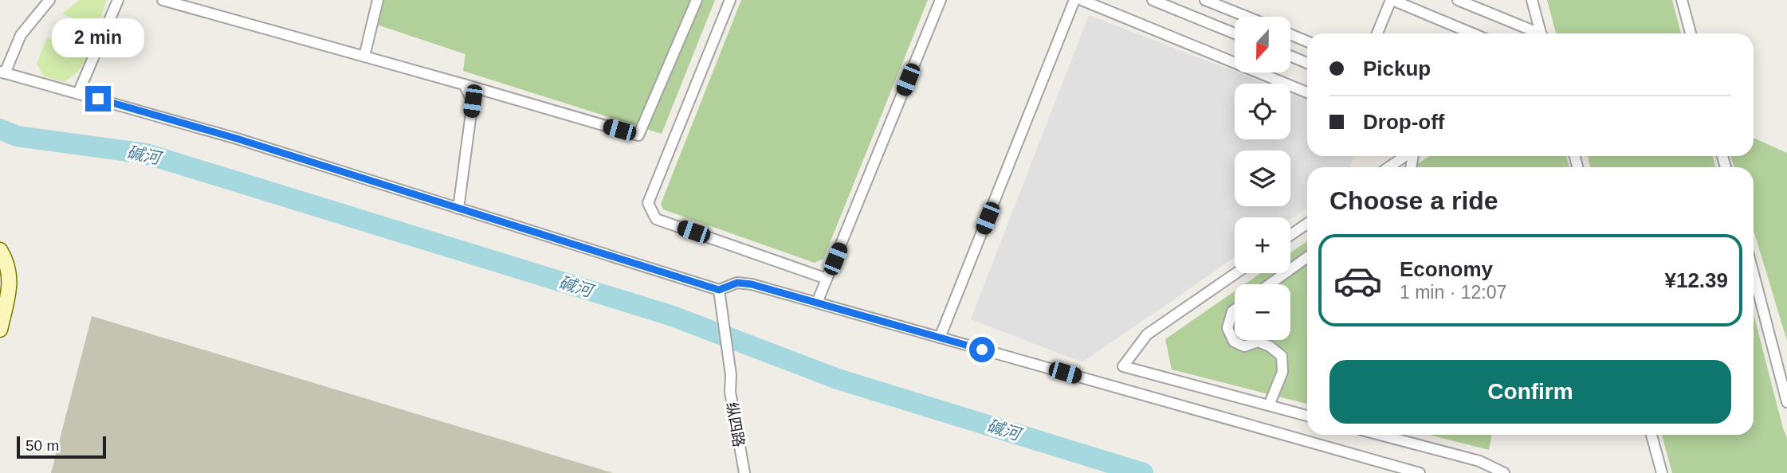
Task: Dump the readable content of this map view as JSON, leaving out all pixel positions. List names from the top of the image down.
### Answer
{
  "streets": {
    "street": ["纵四路"]
  },
  "water": ["碱河"],
  "scale_bar": "50 m",
  "north": "bottom",
  "page": {
    "map_buttons": ["+", "−"],
    "bubble": "2 min",
    "banner": ["Pickup", "Drop-off"],
    "heading": "Choose a ride",
    "list": [
      {
        "name": "Economy",
        "note": "1 min · 12:07",
        "value": "¥12.39"
      }
    ],
    "buttons": "Confirm",
    "scale": "50 m"
  }
}
